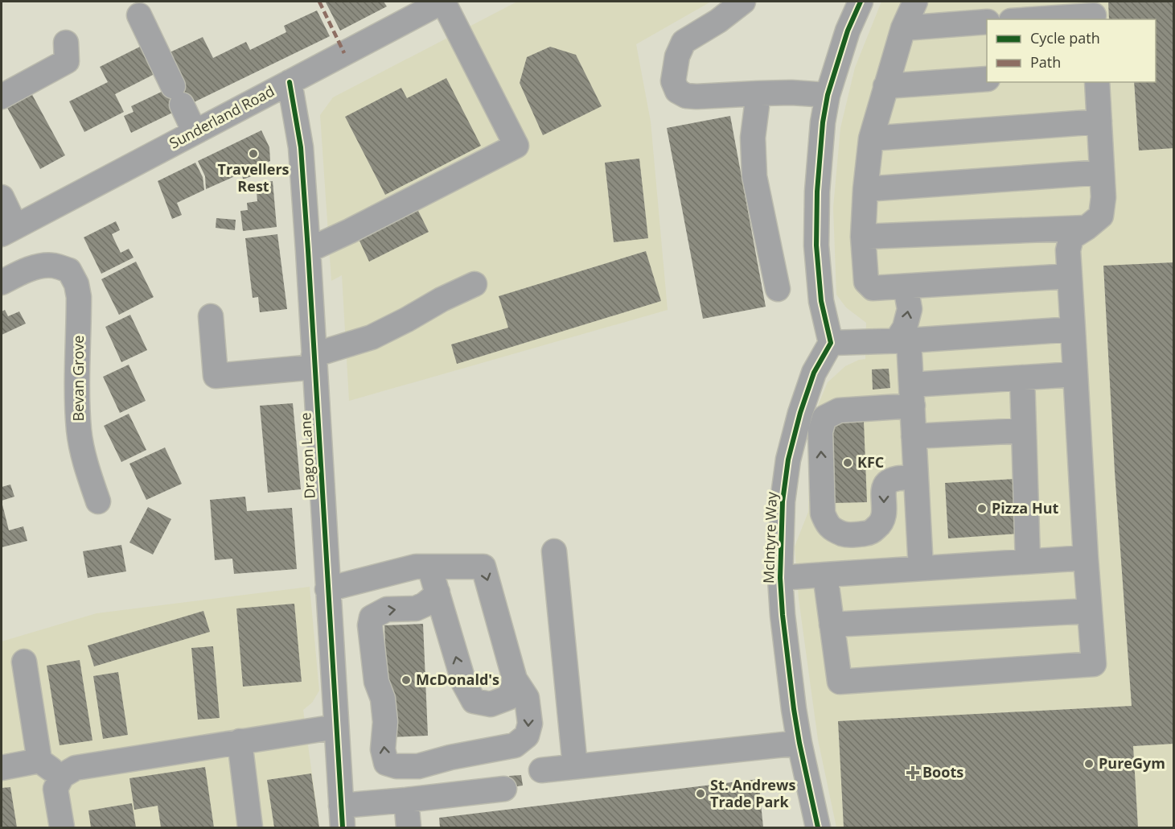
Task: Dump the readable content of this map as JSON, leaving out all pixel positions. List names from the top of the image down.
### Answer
{
  "streets": {
    "street": [
      "Sunderland Road",
      "Bevan Grove",
      "Dragon Lane",
      "McIntyre Way"
    ]
  },
  "crossings": [
    ["Sunderland Road", "Dragon Lane"]
  ],
  "places": {
    "other": [
      "Travellers Rest",
      "KFC",
      "Pizza Hut",
      "McDonald's",
      "PureGym",
      "St. Andrews Trade Park"
    ],
    "health": ["Boots"]
  },
  "legend": ["Cycle path", "Path"]
}
